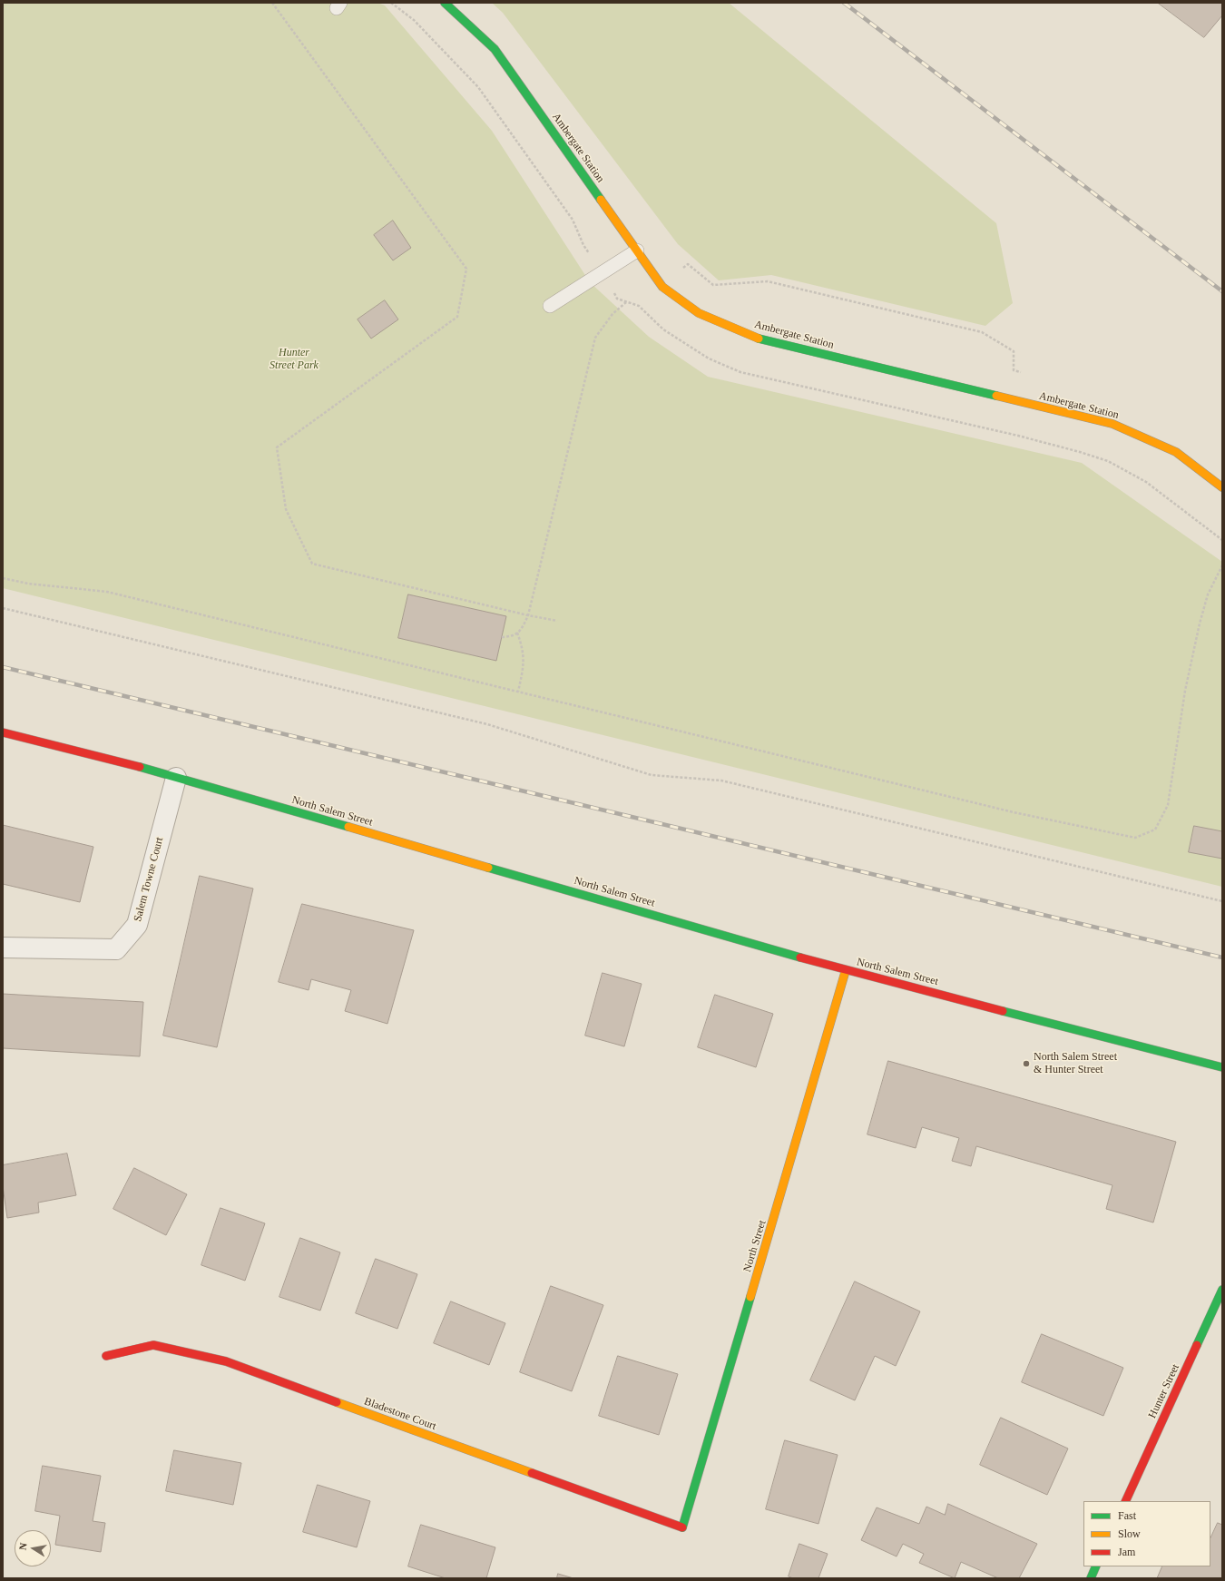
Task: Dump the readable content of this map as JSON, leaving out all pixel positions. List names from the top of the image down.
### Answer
{
  "streets": {
    "street": [
      "Ambergate Station",
      "North Salem Street",
      "Salem Towne Court",
      "North Street",
      "Hunter Street",
      "Bladestone Court"
    ]
  },
  "crossings": [
    ["North Salem Street", "Salem Towne Court"],
    ["North Salem Street", "North Street"],
    ["North Street", "Bladestone Court"]
  ],
  "parks": ["Hunter Street Park"],
  "places": ["North Salem Street & Hunter Street"],
  "legend": ["Fast", "Slow", "Jam"],
  "north": "left"
}
